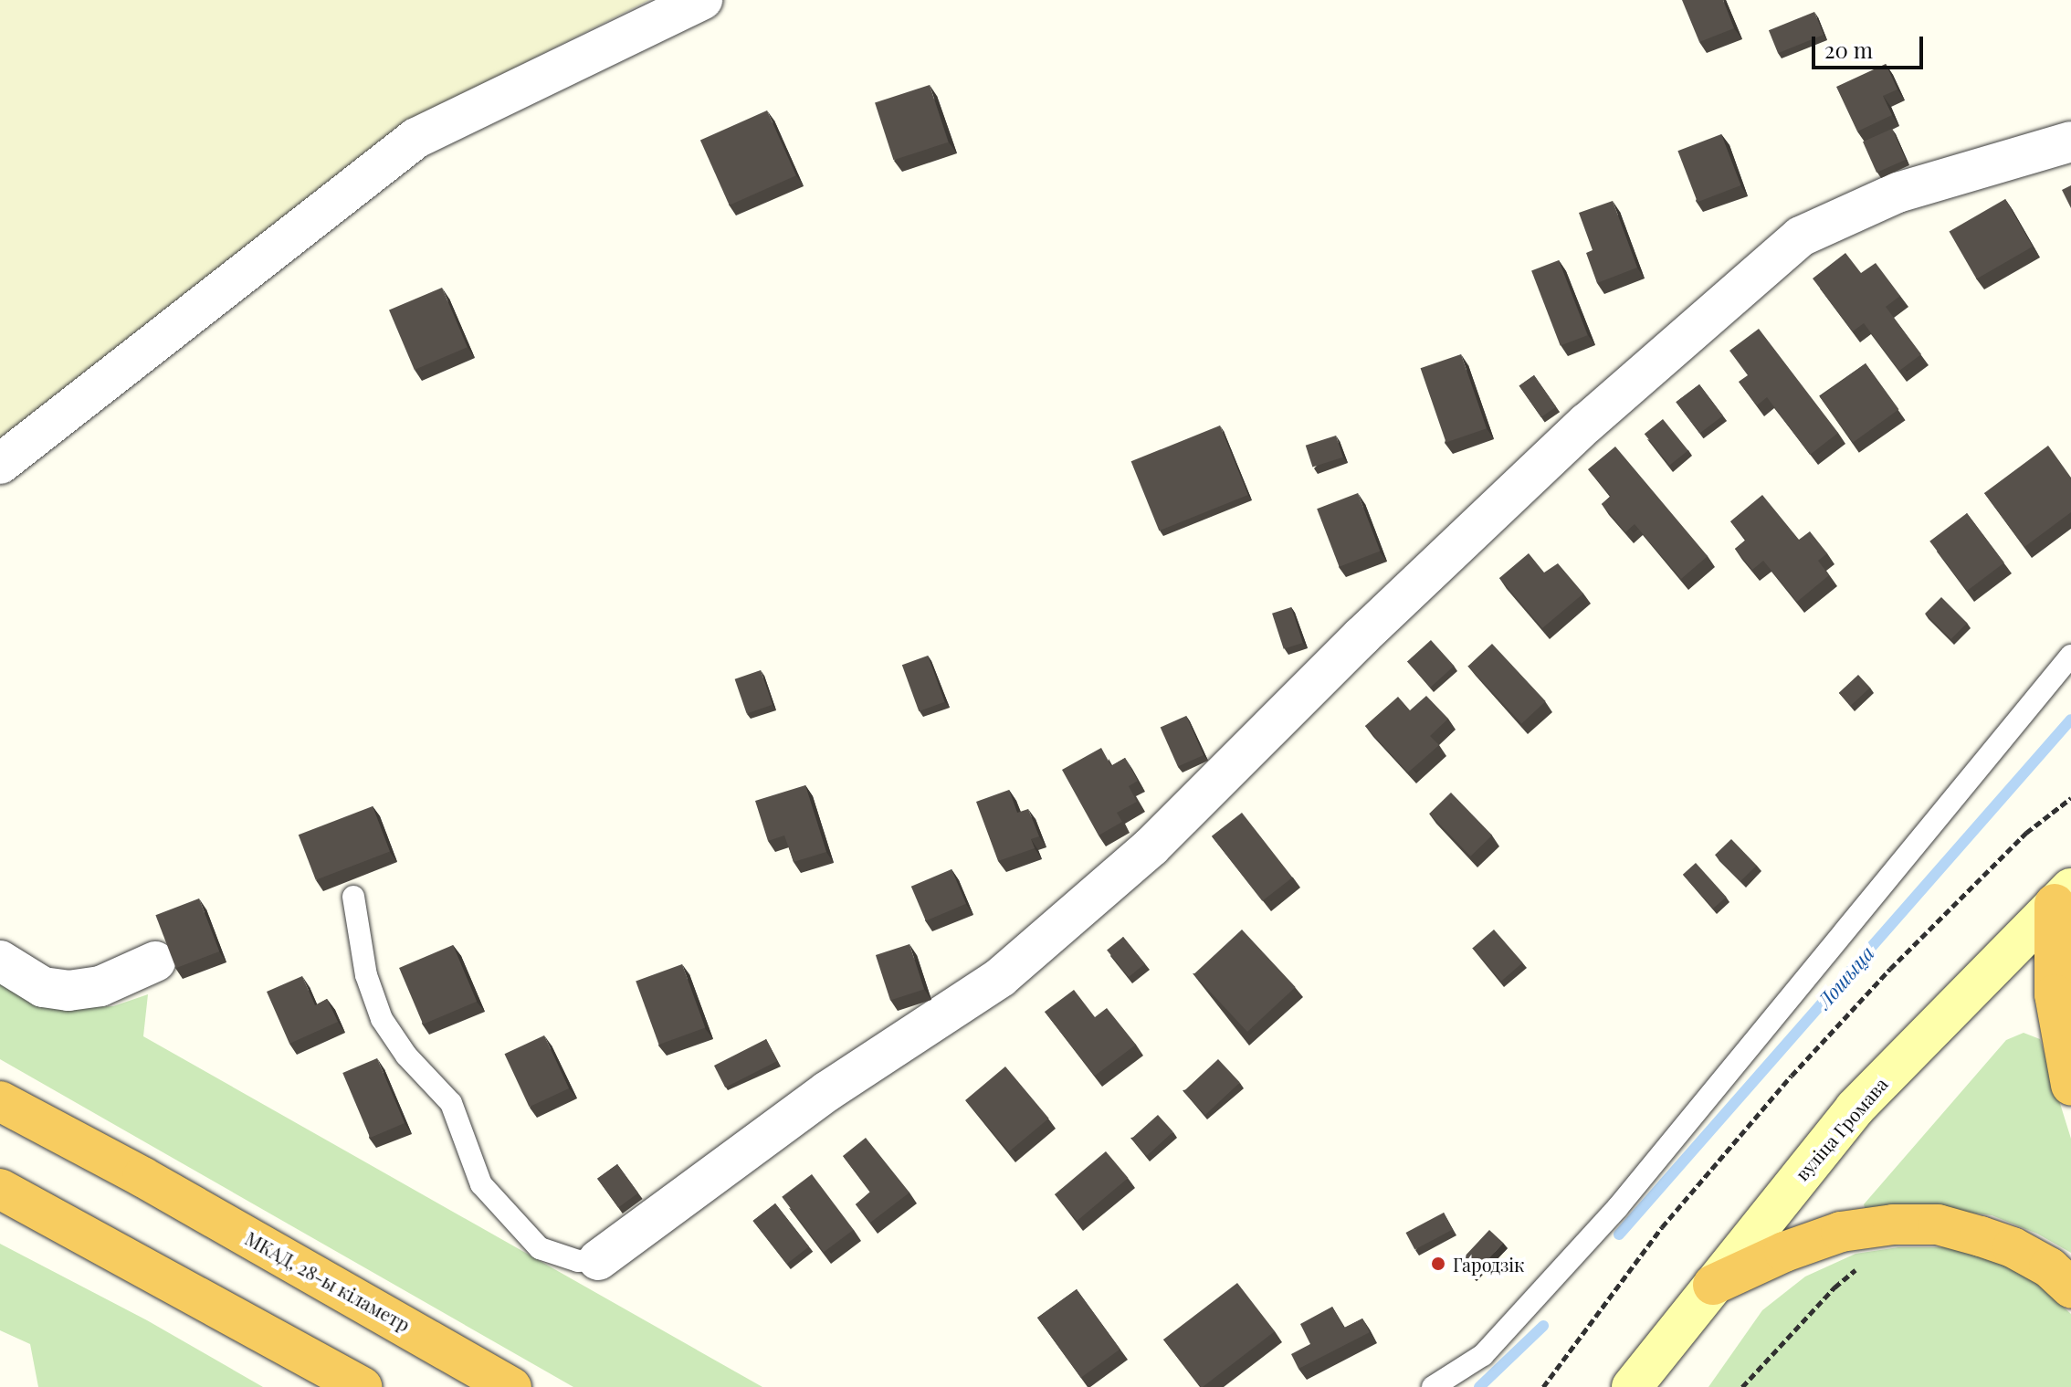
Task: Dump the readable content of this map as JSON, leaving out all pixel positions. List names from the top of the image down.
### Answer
{
  "streets": {
    "highway": ["МКАД, 28-ы кіламетр"],
    "main road": ["вуліца Громава"]
  },
  "water": ["Лошыца"],
  "places": ["Гародзік"],
  "scale_bar": "20 m"
}
